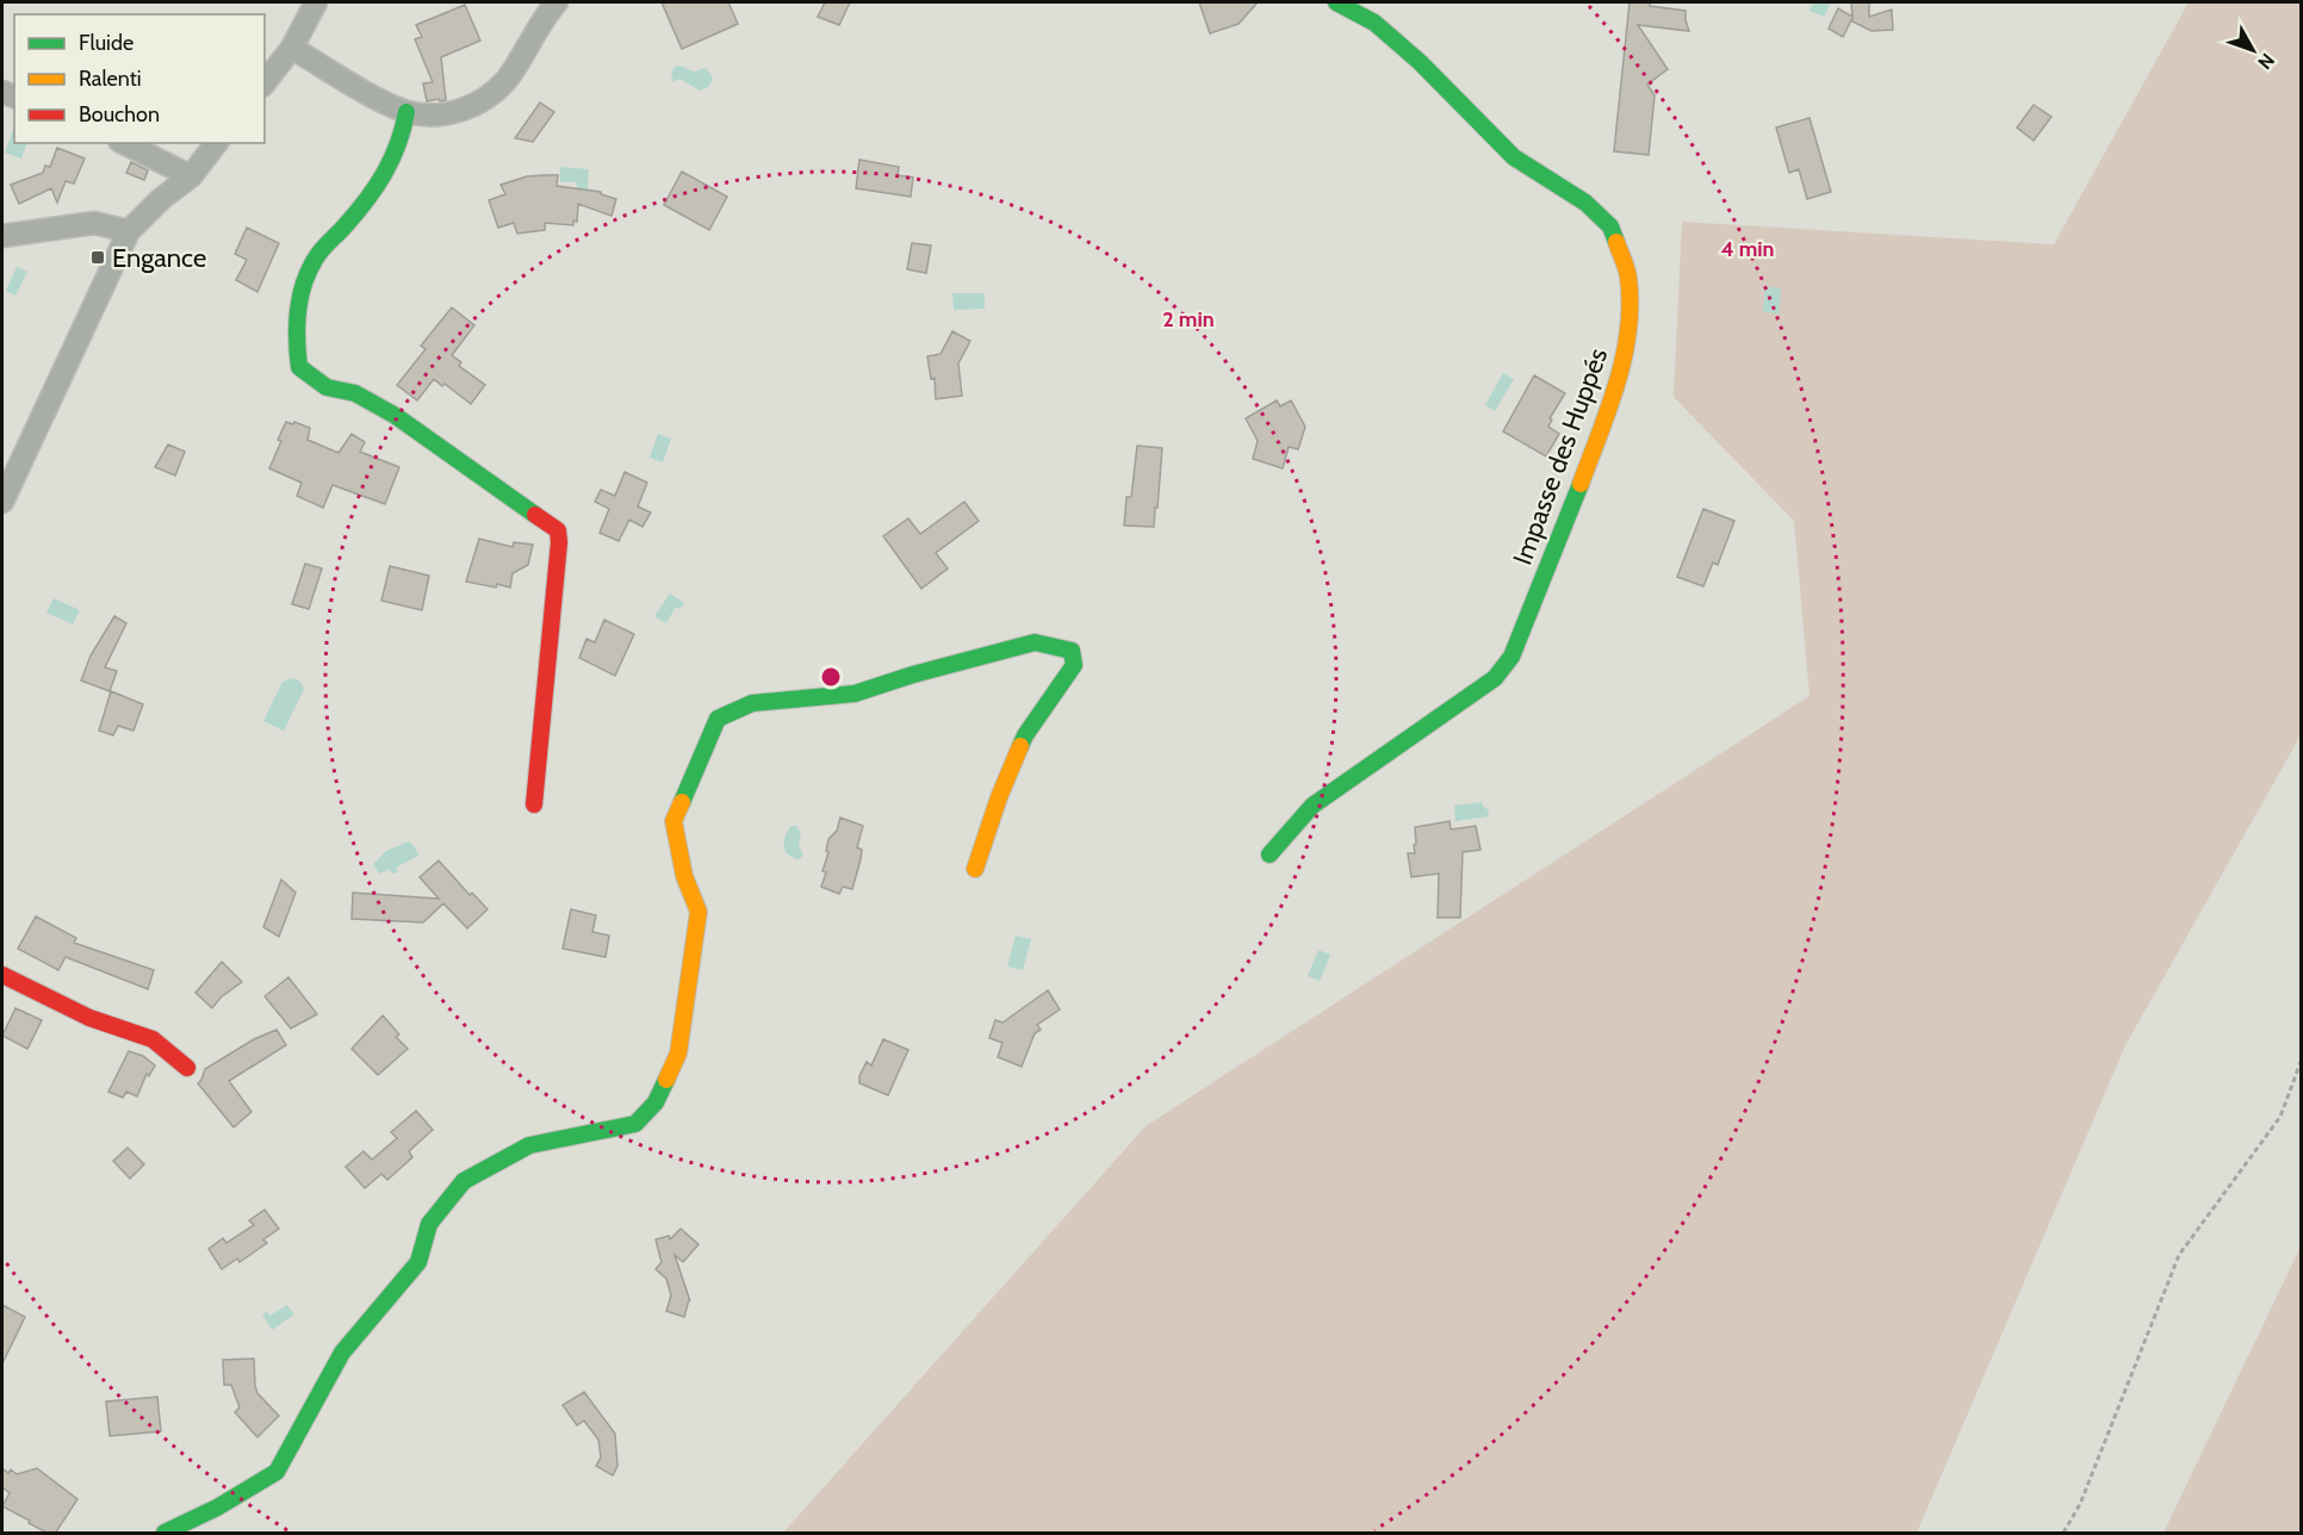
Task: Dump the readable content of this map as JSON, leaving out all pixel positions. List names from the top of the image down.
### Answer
{
  "streets": {
    "street": ["Impasse des Huppés"]
  },
  "places": {
    "transit": ["Engance"]
  },
  "legend": ["Fluide", "Ralenti", "Bouchon"],
  "north": "bottom right",
  "rings": ["4 min", "2 min"]
}
